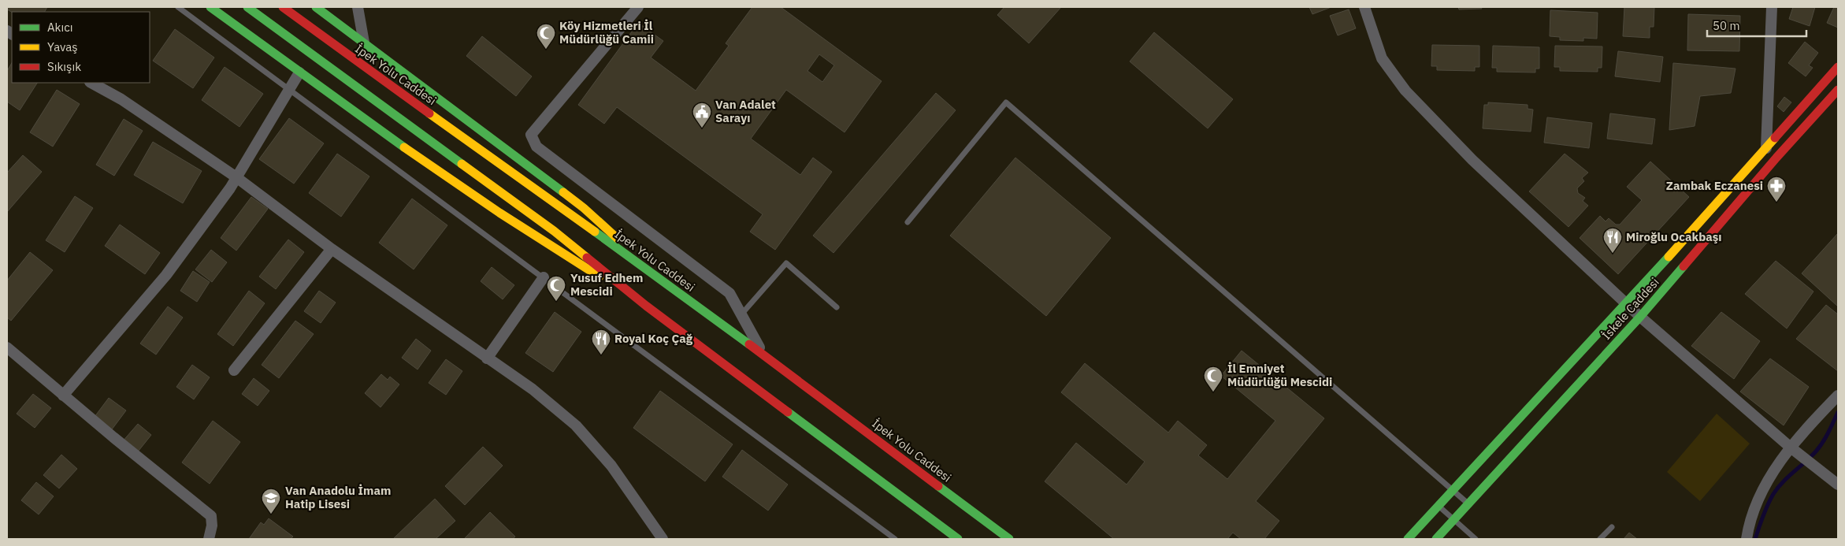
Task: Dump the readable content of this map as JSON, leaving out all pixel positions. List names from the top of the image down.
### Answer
{
  "streets": {
    "main road": ["İpek Yolu Caddesi", "İskele Caddesi"]
  },
  "places": {
    "mosque": ["Köy Hizmetleri İl Müdürlüğü Camii", "Yusuf Edhem Mescidi", "İl Emniyet Müdürlüğü Mescidi"],
    "public building": ["Van Adalet Sarayı"],
    "pharmacy": ["Zambak Eczanesi"],
    "restaurant": ["Miroğlu Ocakbaşı", "Royal Koç Çağ"],
    "school or university": ["Van Anadolu İmam Hatip Lisesi"]
  },
  "legend": ["Akıcı", "Yavaş", "Sıkışık"],
  "scale_bar": "50 m"
}
